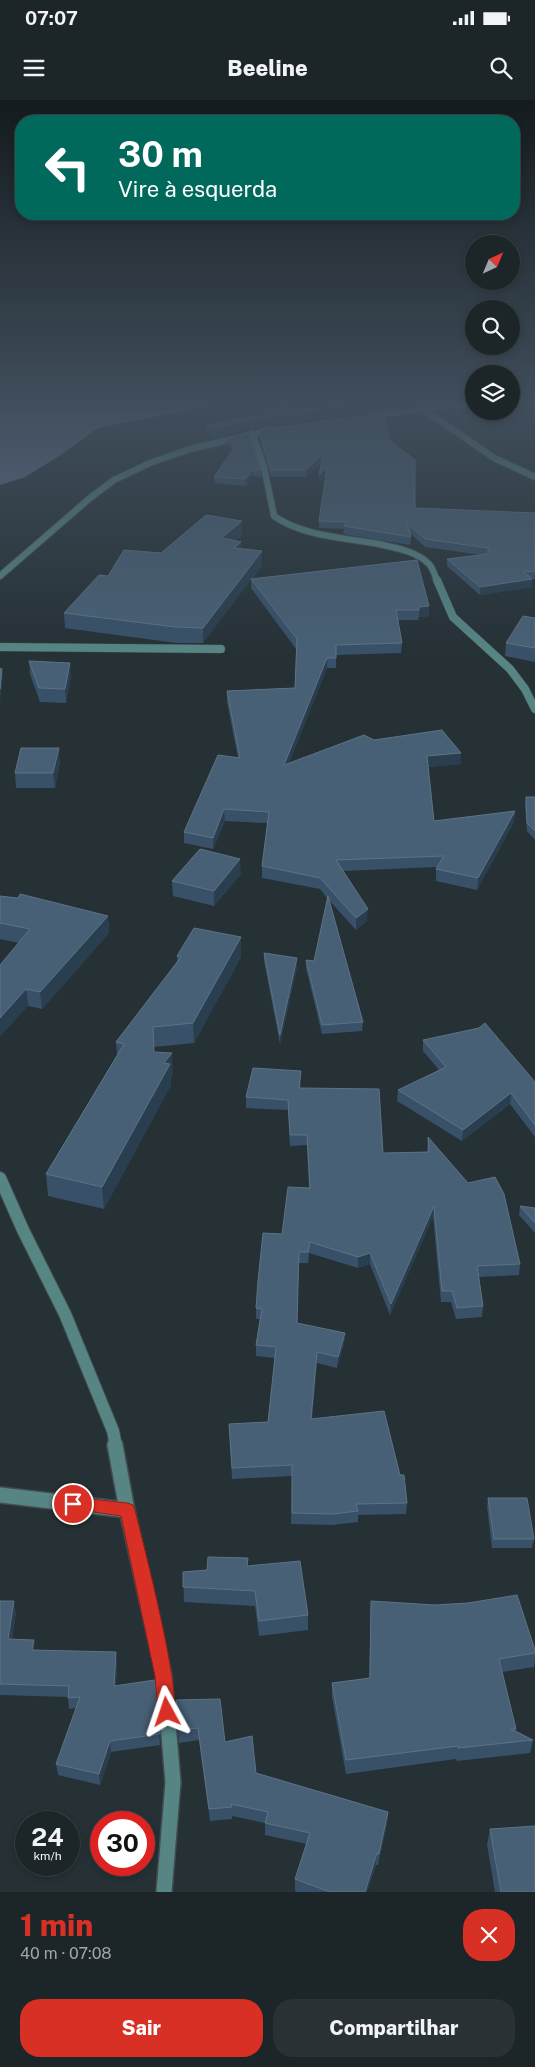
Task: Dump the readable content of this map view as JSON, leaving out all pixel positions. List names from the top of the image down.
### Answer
{
  "north": "top right",
  "page": {
    "status": "07:07",
    "header": "Beeline",
    "turn": ["30 m", "Vire à esquerda"],
    "speed": "24 km/h",
    "limit": "30",
    "heading": ["1 min", "40 m · 07:08"],
    "buttons": ["Sair", "Compartilhar"]
  }
}
